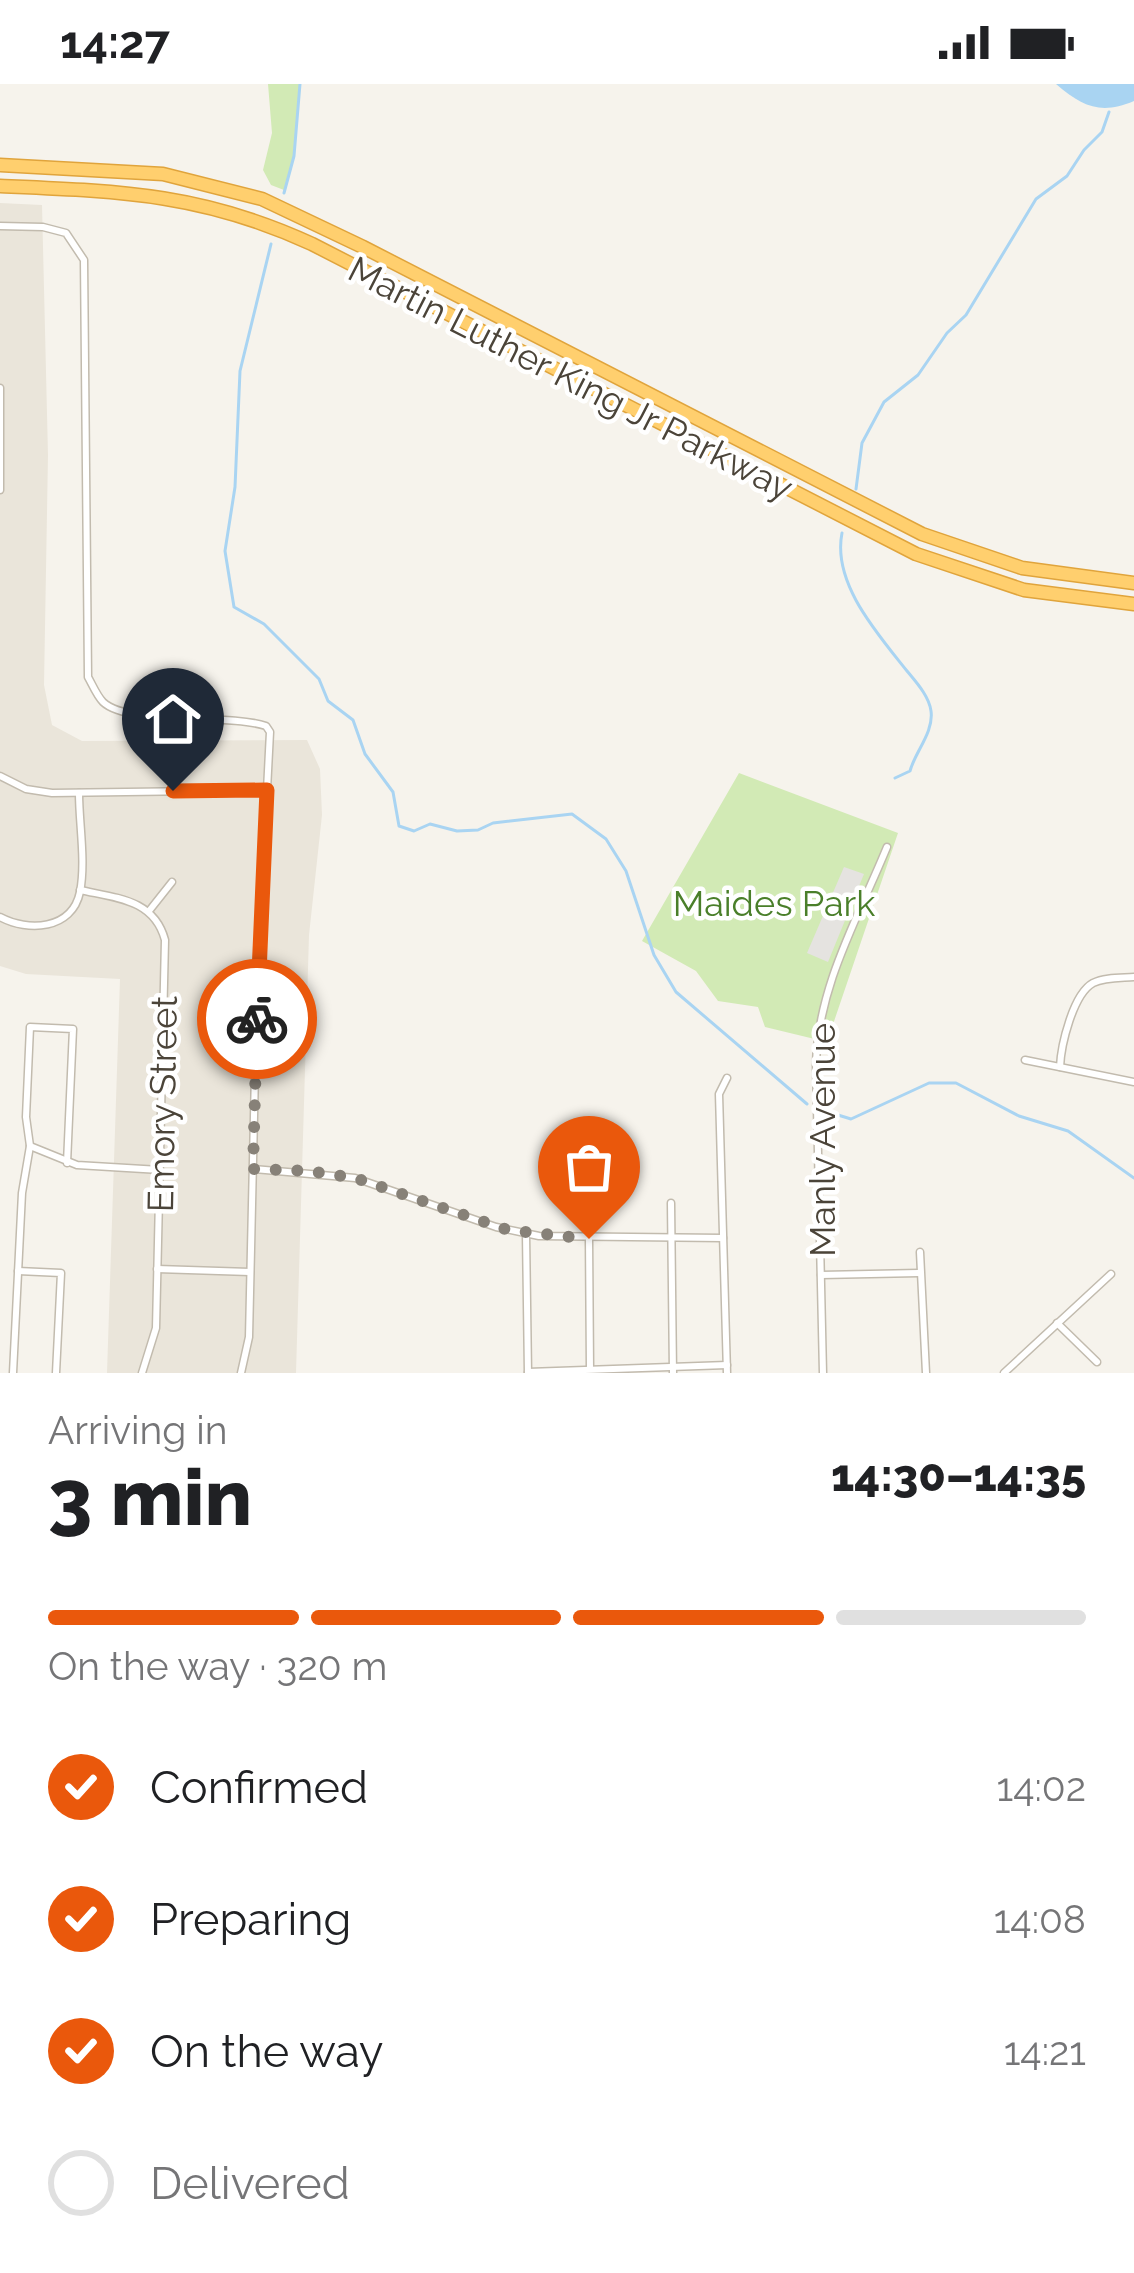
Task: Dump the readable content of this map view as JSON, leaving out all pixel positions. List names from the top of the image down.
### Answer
{
  "streets": {
    "highway": ["Martin Luther King Jr Parkway"],
    "street": ["Emory Street", "Manly Avenue"]
  },
  "parks": ["Maides Park"],
  "page": {
    "status": "14:27",
    "heading": ["3 min", "Arriving in", "14:30–14:35"],
    "bar": "On the way · 320 m",
    "list": [
      ["Confirmed", "14:02"],
      ["Preparing", "14:08"],
      ["On the way", "14:21"],
      "Delivered"
    ]
  }
}
